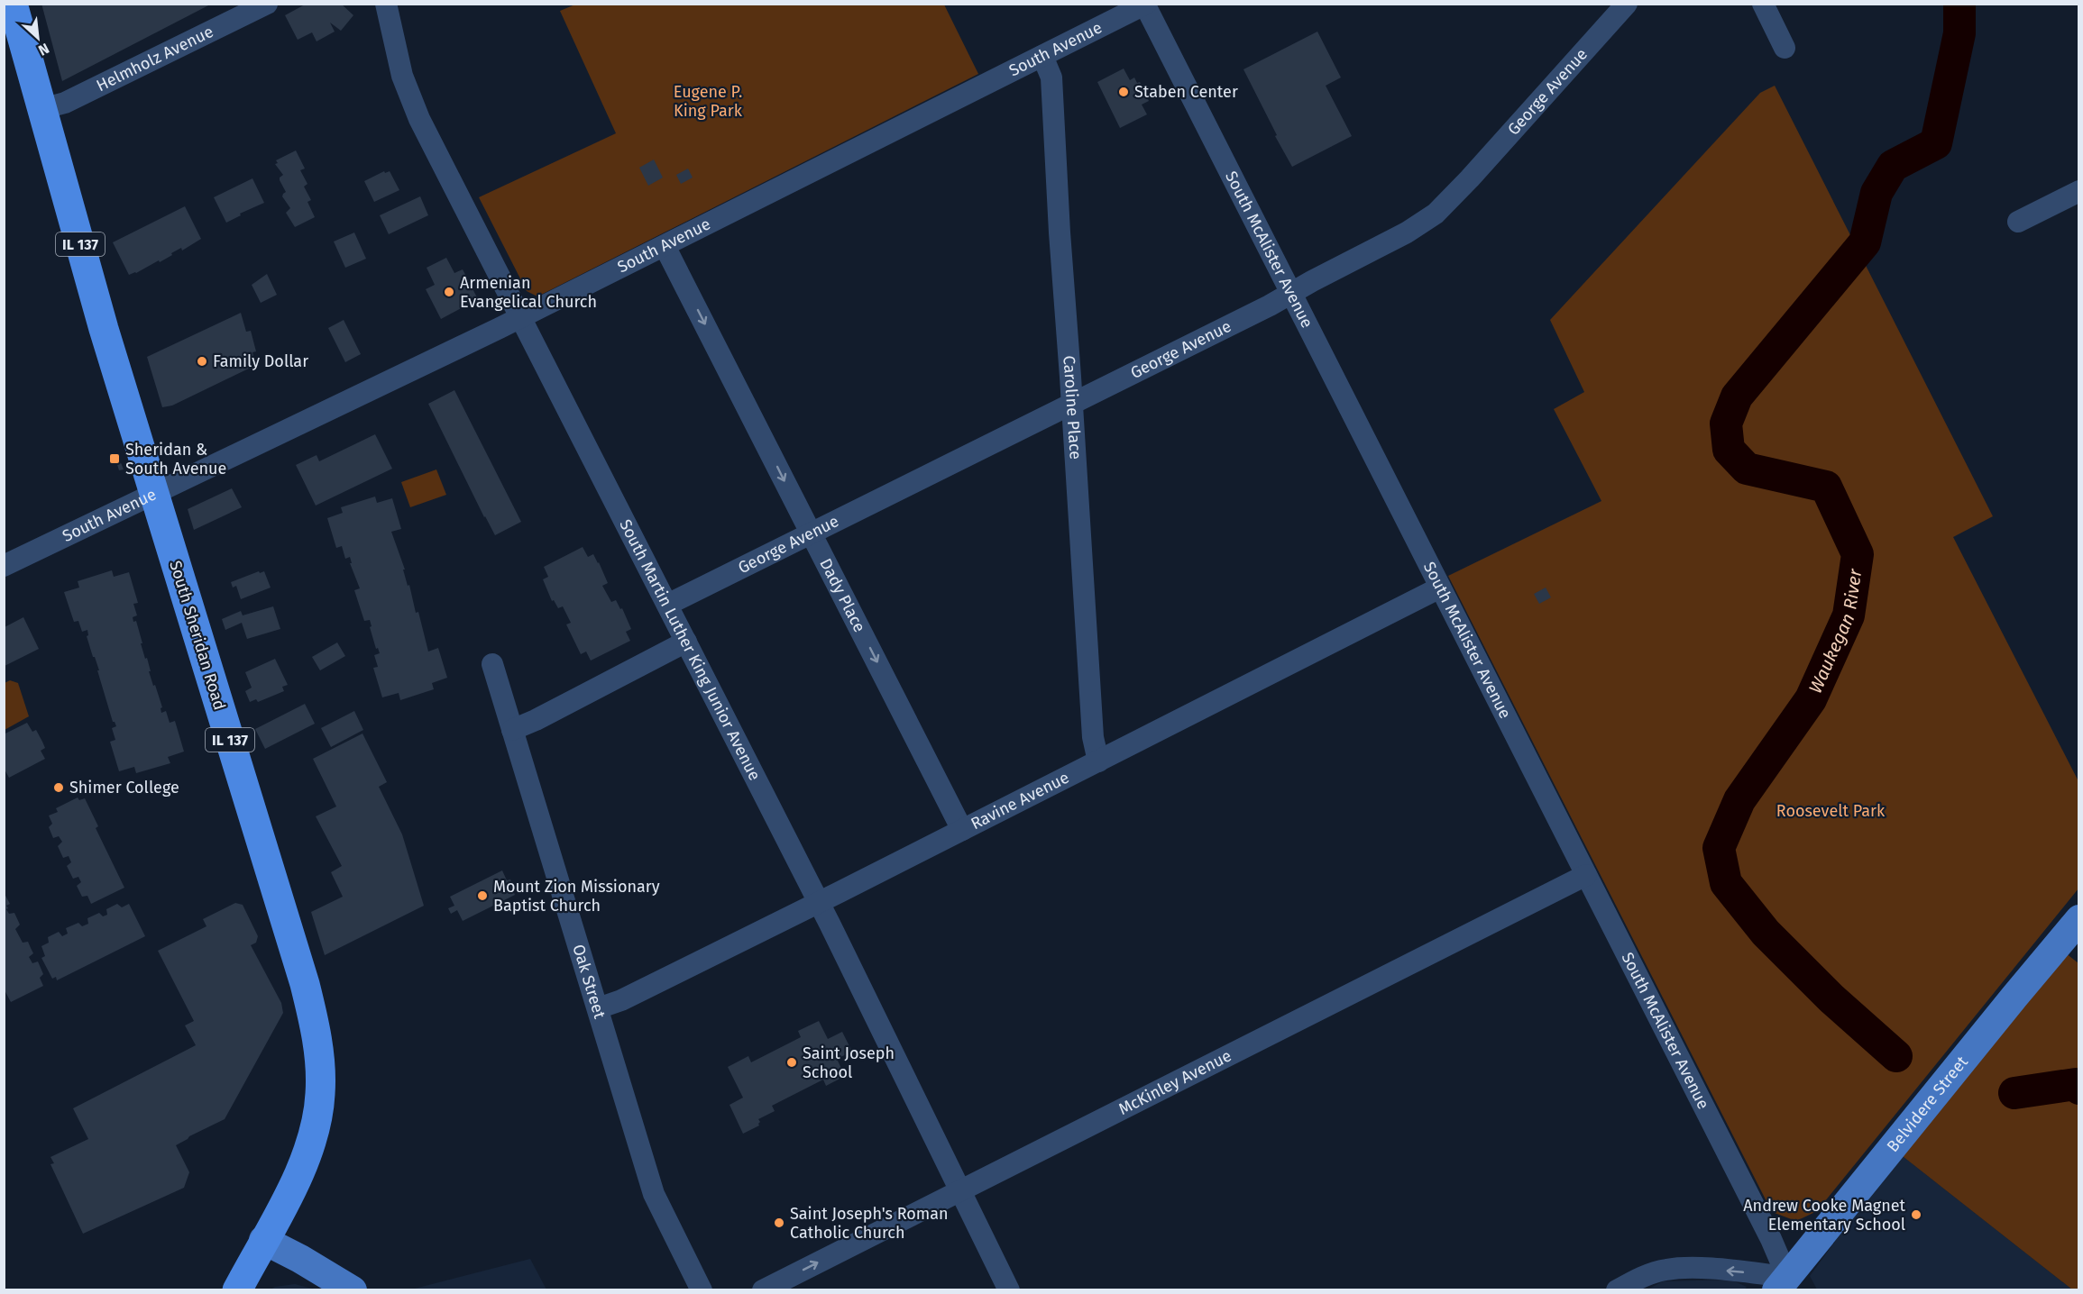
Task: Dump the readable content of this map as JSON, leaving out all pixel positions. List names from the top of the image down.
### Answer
{
  "streets": {
    "highway": ["IL 137", "South Sheridan Road"],
    "main road": ["Belvidere Street"],
    "street": [
      "South Avenue",
      "Helmholz Avenue",
      "George Avenue",
      "South McAlister Avenue",
      "Caroline Place",
      "Dady Place",
      "South Martin Luther King Junior Avenue",
      "Ravine Avenue",
      "Oak Street",
      "McKinley Avenue"
    ]
  },
  "crossings": [
    ["South Avenue", "South McAlister Avenue"],
    ["South Avenue", "Caroline Place"],
    ["South Avenue", "Dady Place"],
    ["South Avenue", "South Sheridan Road"],
    ["South Avenue", "South Martin Luther King Junior Avenue"],
    ["Helmholz Avenue", "South Sheridan Road"],
    ["George Avenue", "South McAlister Avenue"],
    ["George Avenue", "Caroline Place"],
    ["George Avenue", "Dady Place"],
    ["George Avenue", "South Martin Luther King Junior Avenue"],
    ["South McAlister Avenue", "Ravine Avenue"],
    ["South McAlister Avenue", "McKinley Avenue"],
    ["South McAlister Avenue", "Belvidere Street"],
    ["Caroline Place", "Ravine Avenue"],
    ["Dady Place", "Ravine Avenue"],
    ["South Martin Luther King Junior Avenue", "Ravine Avenue"],
    ["South Martin Luther King Junior Avenue", "McKinley Avenue"],
    ["Ravine Avenue", "Oak Street"]
  ],
  "one_way": ["Dady Place"],
  "water": ["Waukegan River"],
  "parks": ["Eugene P. King Park", "Roosevelt Park"],
  "places": {
    "other": [
      "Staben Center",
      "Armenian Evangelical Church",
      "Family Dollar",
      "Shimer College",
      "Mount Zion Missionary Baptist Church",
      "Saint Joseph School",
      "Andrew Cooke Magnet Elementary School",
      "Saint Joseph's Roman Catholic Church"
    ],
    "transit": ["Sheridan & South Avenue"]
  },
  "north": "bottom right"
}
